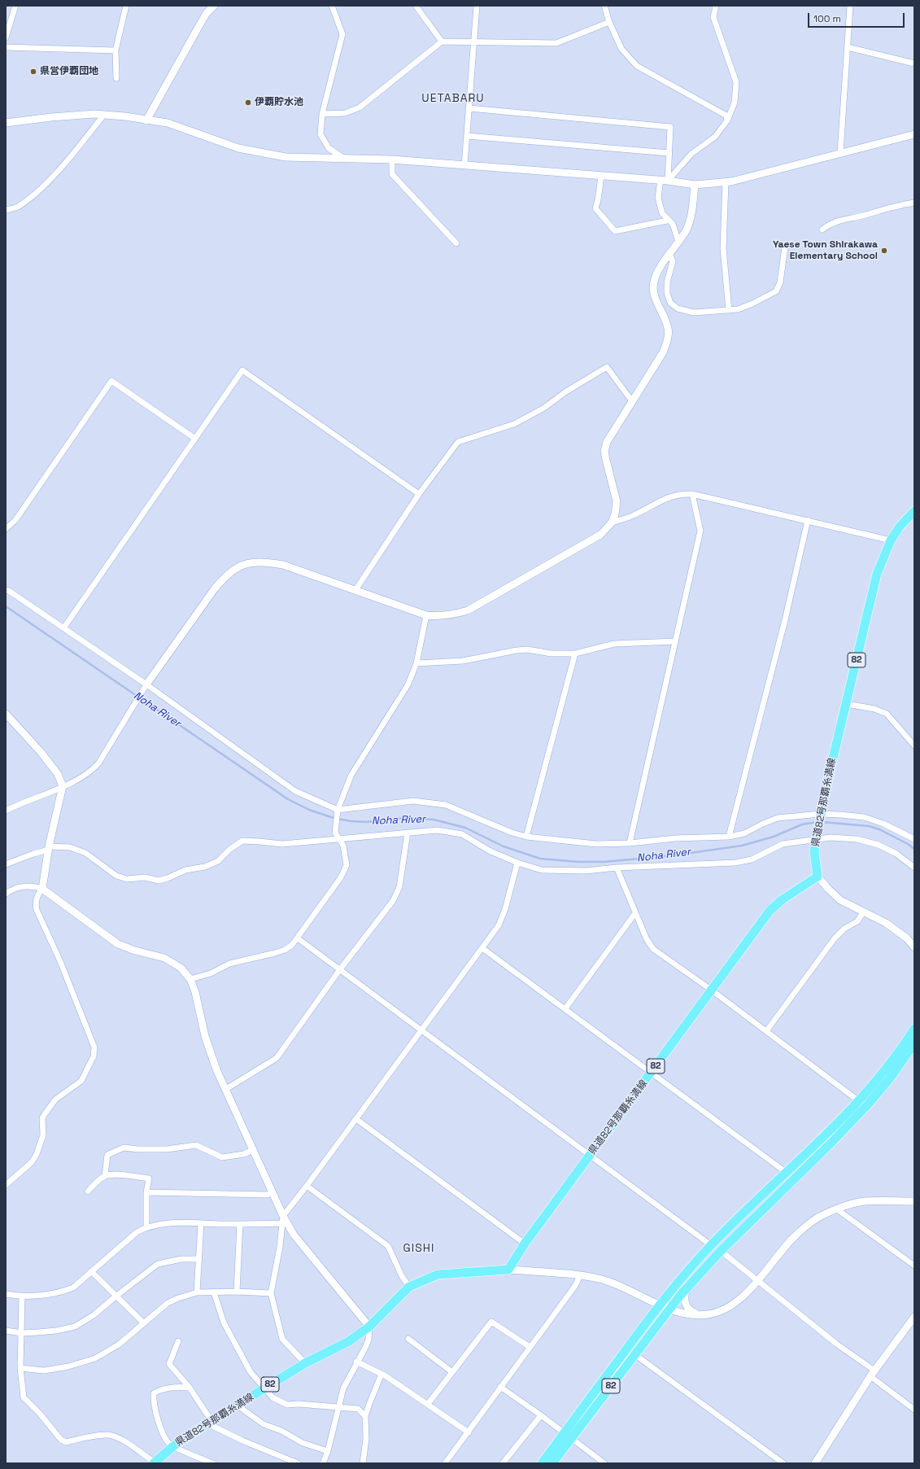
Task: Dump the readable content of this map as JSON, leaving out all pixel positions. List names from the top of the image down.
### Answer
{
  "streets": {
    "main road": ["82", "県道82号那覇糸満線"]
  },
  "districts": ["UETABARU", "GISHI"],
  "water": ["Noha River"],
  "places": ["県営伊覇団地", "伊覇貯水池", "Yaese Town Shirakawa Elementary School"],
  "scale_bar": "100 m"
}
